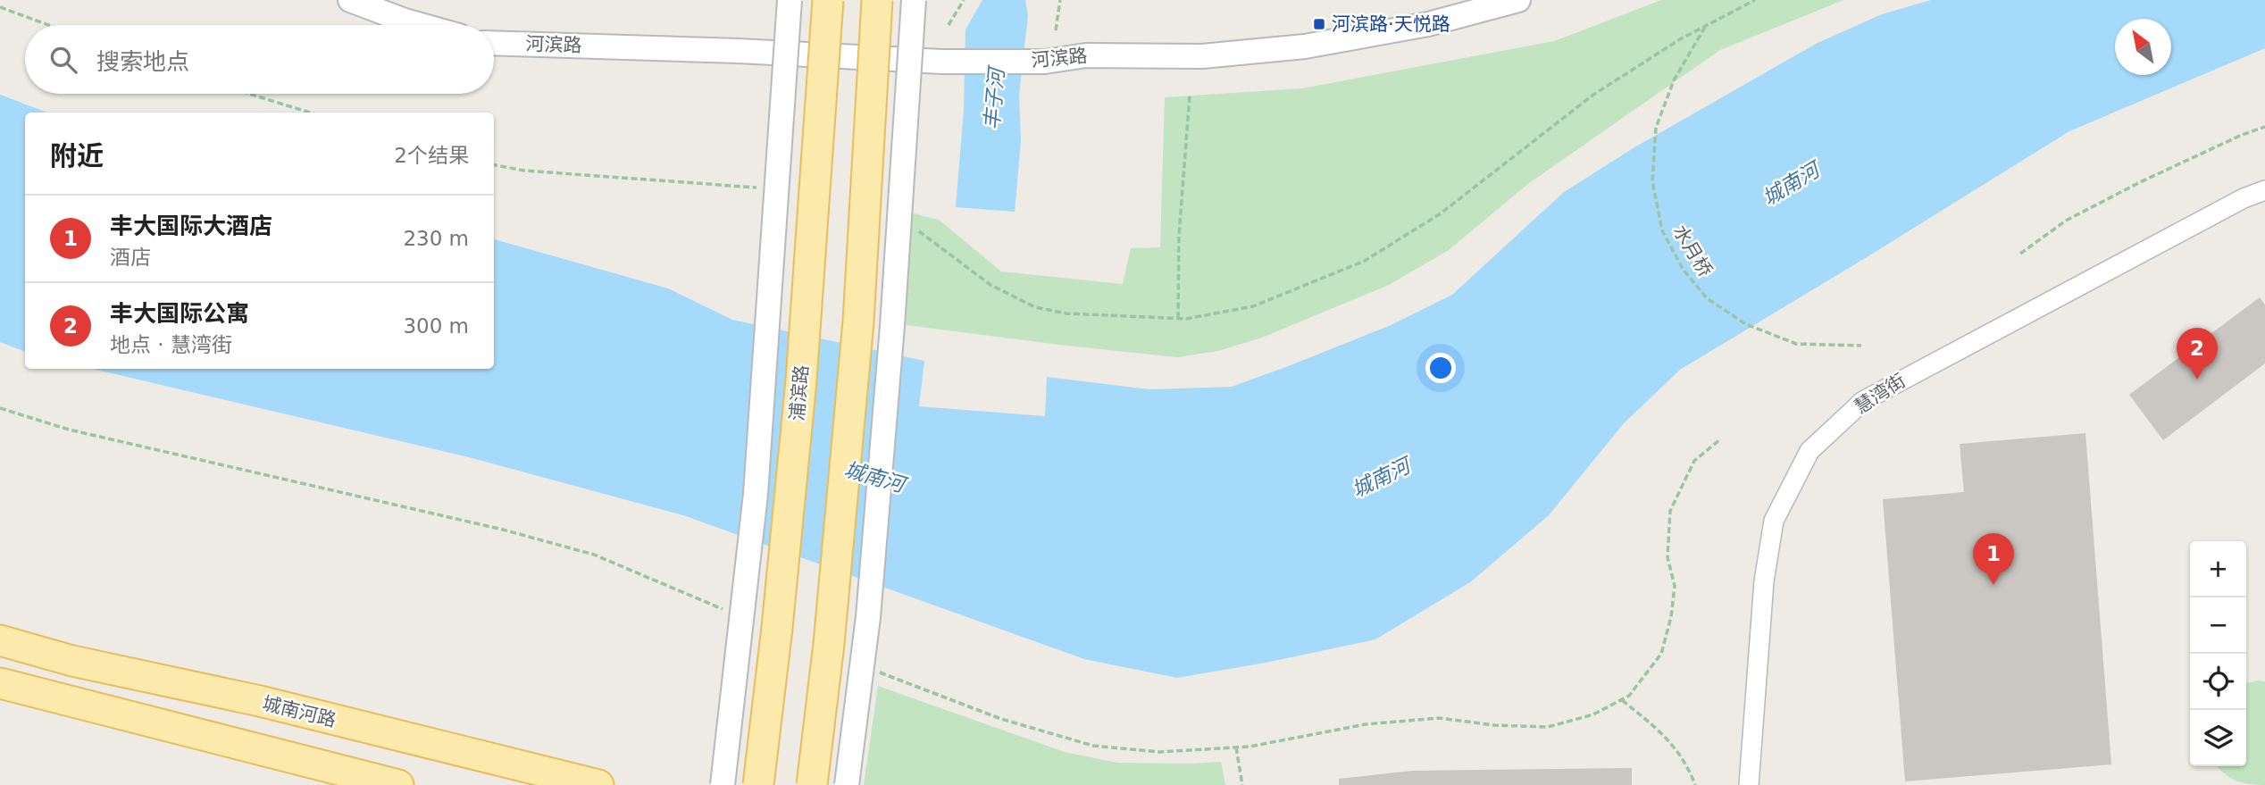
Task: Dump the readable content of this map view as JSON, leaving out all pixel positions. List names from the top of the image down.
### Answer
{
  "streets": {
    "main road": ["浦滨路", "城南河路"],
    "street": ["河滨路", "慧湾街"],
    "path": ["水月桥"]
  },
  "water": ["丰子河", "城南河"],
  "places": {
    "transit": ["河滨路·天悦路"]
  },
  "north": "top left",
  "page": {
    "search": "搜索地点",
    "heading": ["附近", "2个结果"],
    "list": [
      {
        "mark": "1",
        "name": "丰大国际大酒店",
        "note": "酒店",
        "value": "230 m"
      },
      {
        "mark": "2",
        "name": "丰大国际公寓",
        "note": "地点 · 慧湾街",
        "value": "300 m"
      }
    ],
    "pins": ["2", "1"],
    "map_buttons": ["+", "−"]
  }
}
